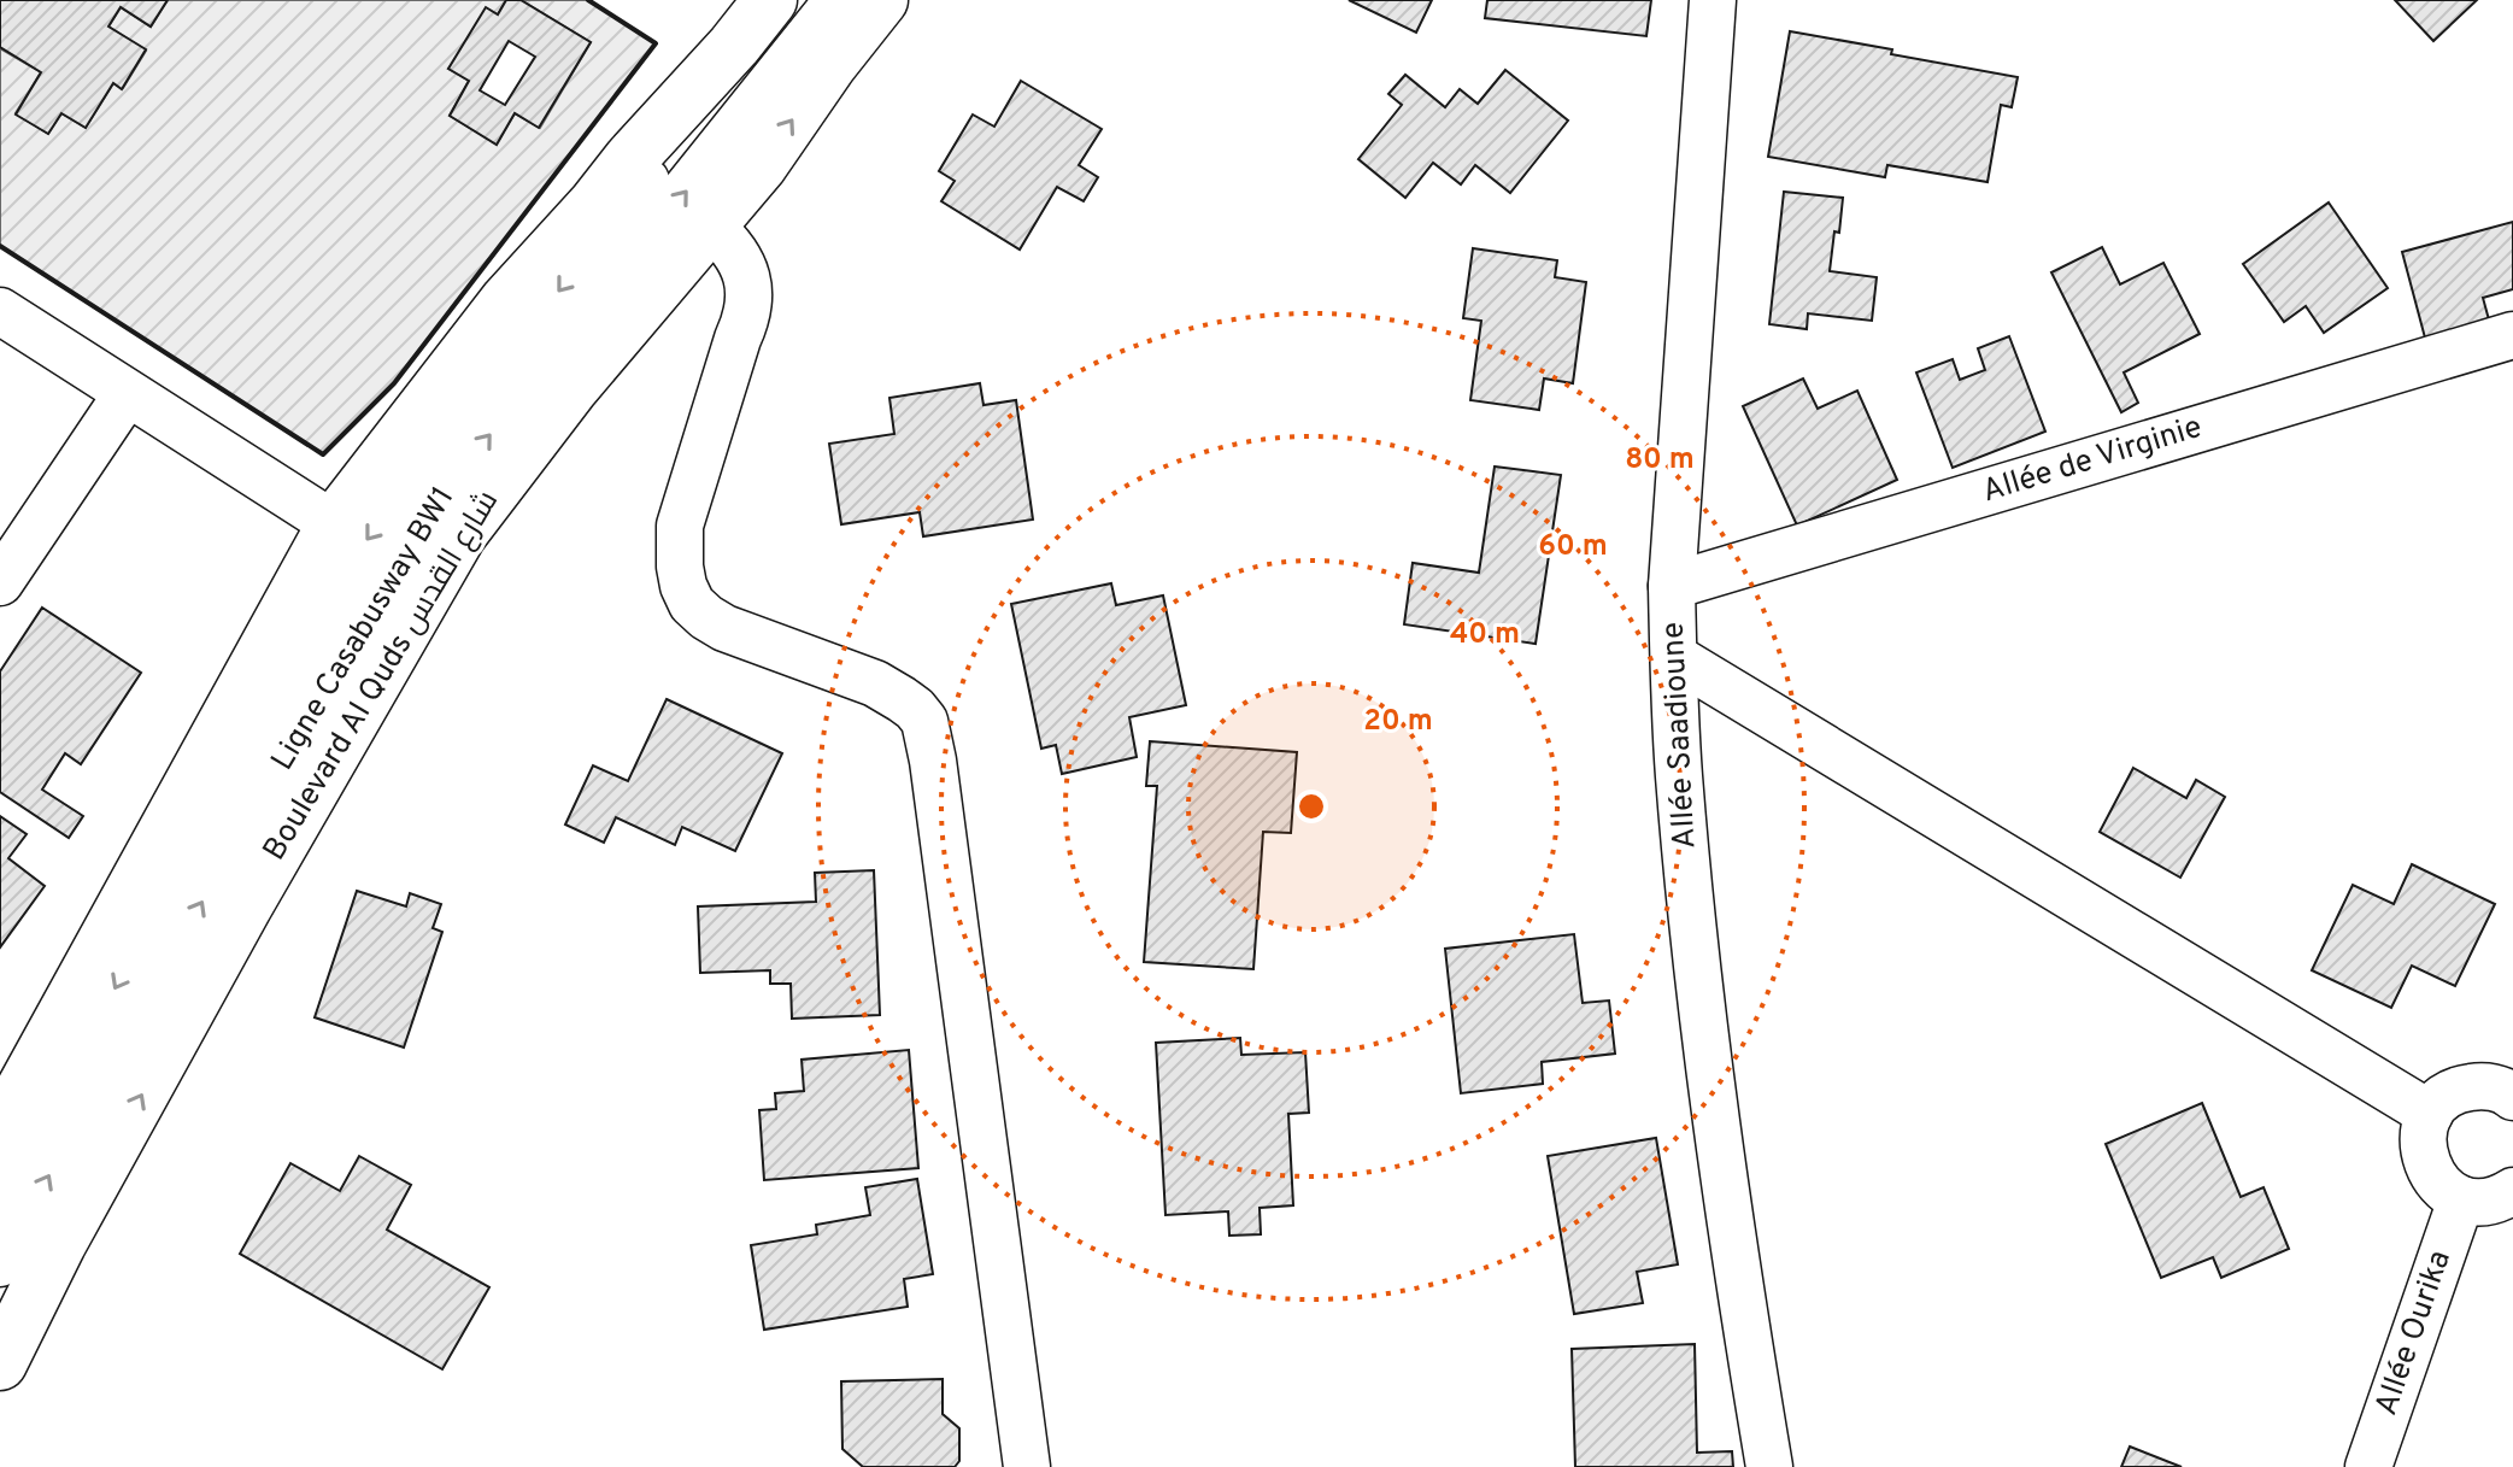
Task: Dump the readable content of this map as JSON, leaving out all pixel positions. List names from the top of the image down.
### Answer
{
  "streets": {
    "main road": ["Boulevard Al Quds شارع القدس"],
    "street": [
      "Allée de Virginie",
      "Ligne Casabusway BW1",
      "Allée Saadioune",
      "Allée Ourika"
    ]
  },
  "crossings": [
    ["Allée de Virginie", "Allée Saadioune"]
  ],
  "rings": [
    "80 m",
    "60 m",
    "40 m",
    "20 m"
  ]
}
